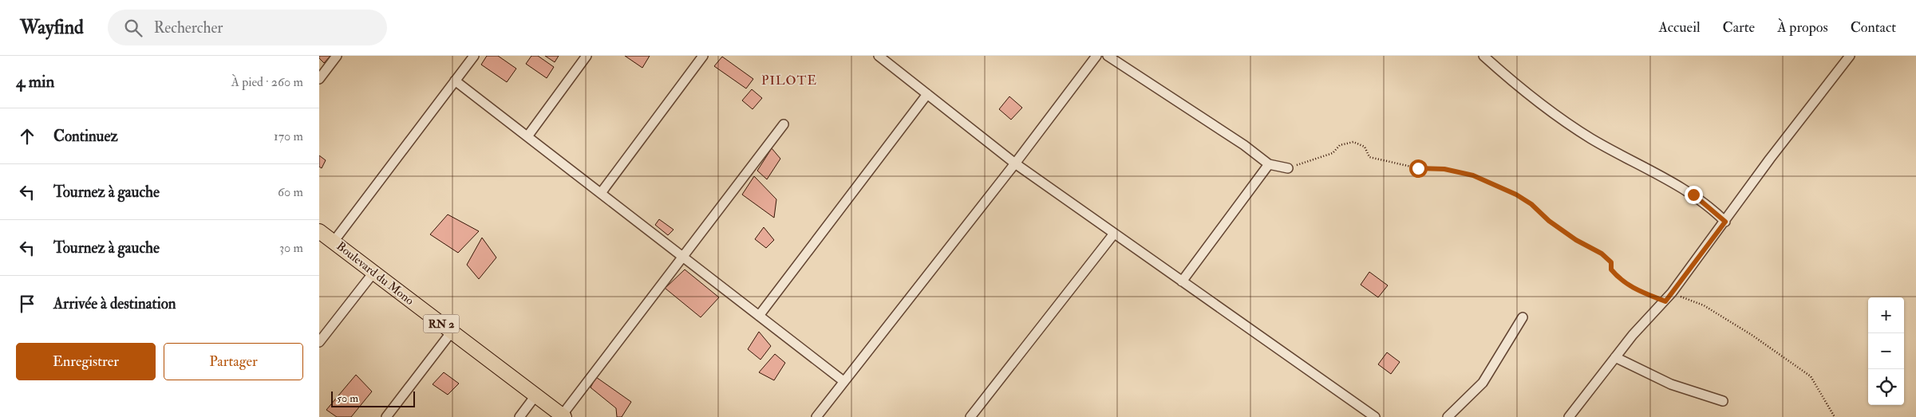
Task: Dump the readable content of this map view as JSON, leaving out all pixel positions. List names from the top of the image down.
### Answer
{
  "streets": {
    "main road": ["Boulevard du Mono", "RN 2"]
  },
  "districts": ["PILOTE"],
  "scale_bar": "50 m",
  "page": {
    "header": "Wayfind",
    "search": "Rechercher",
    "nav": [
      "Accueil",
      "Carte",
      "À propos",
      "Contact"
    ],
    "heading": ["4 min", "À pied · 260 m"],
    "list": [
      ["Continuez", "170 m"],
      ["Tournez à gauche", "60 m"],
      ["Tournez à gauche", "30 m"],
      "Arrivée à destination"
    ],
    "map_buttons": ["+", "−"],
    "buttons": ["Enregistrer", "Partager"],
    "scale": "50 m"
  }
}
